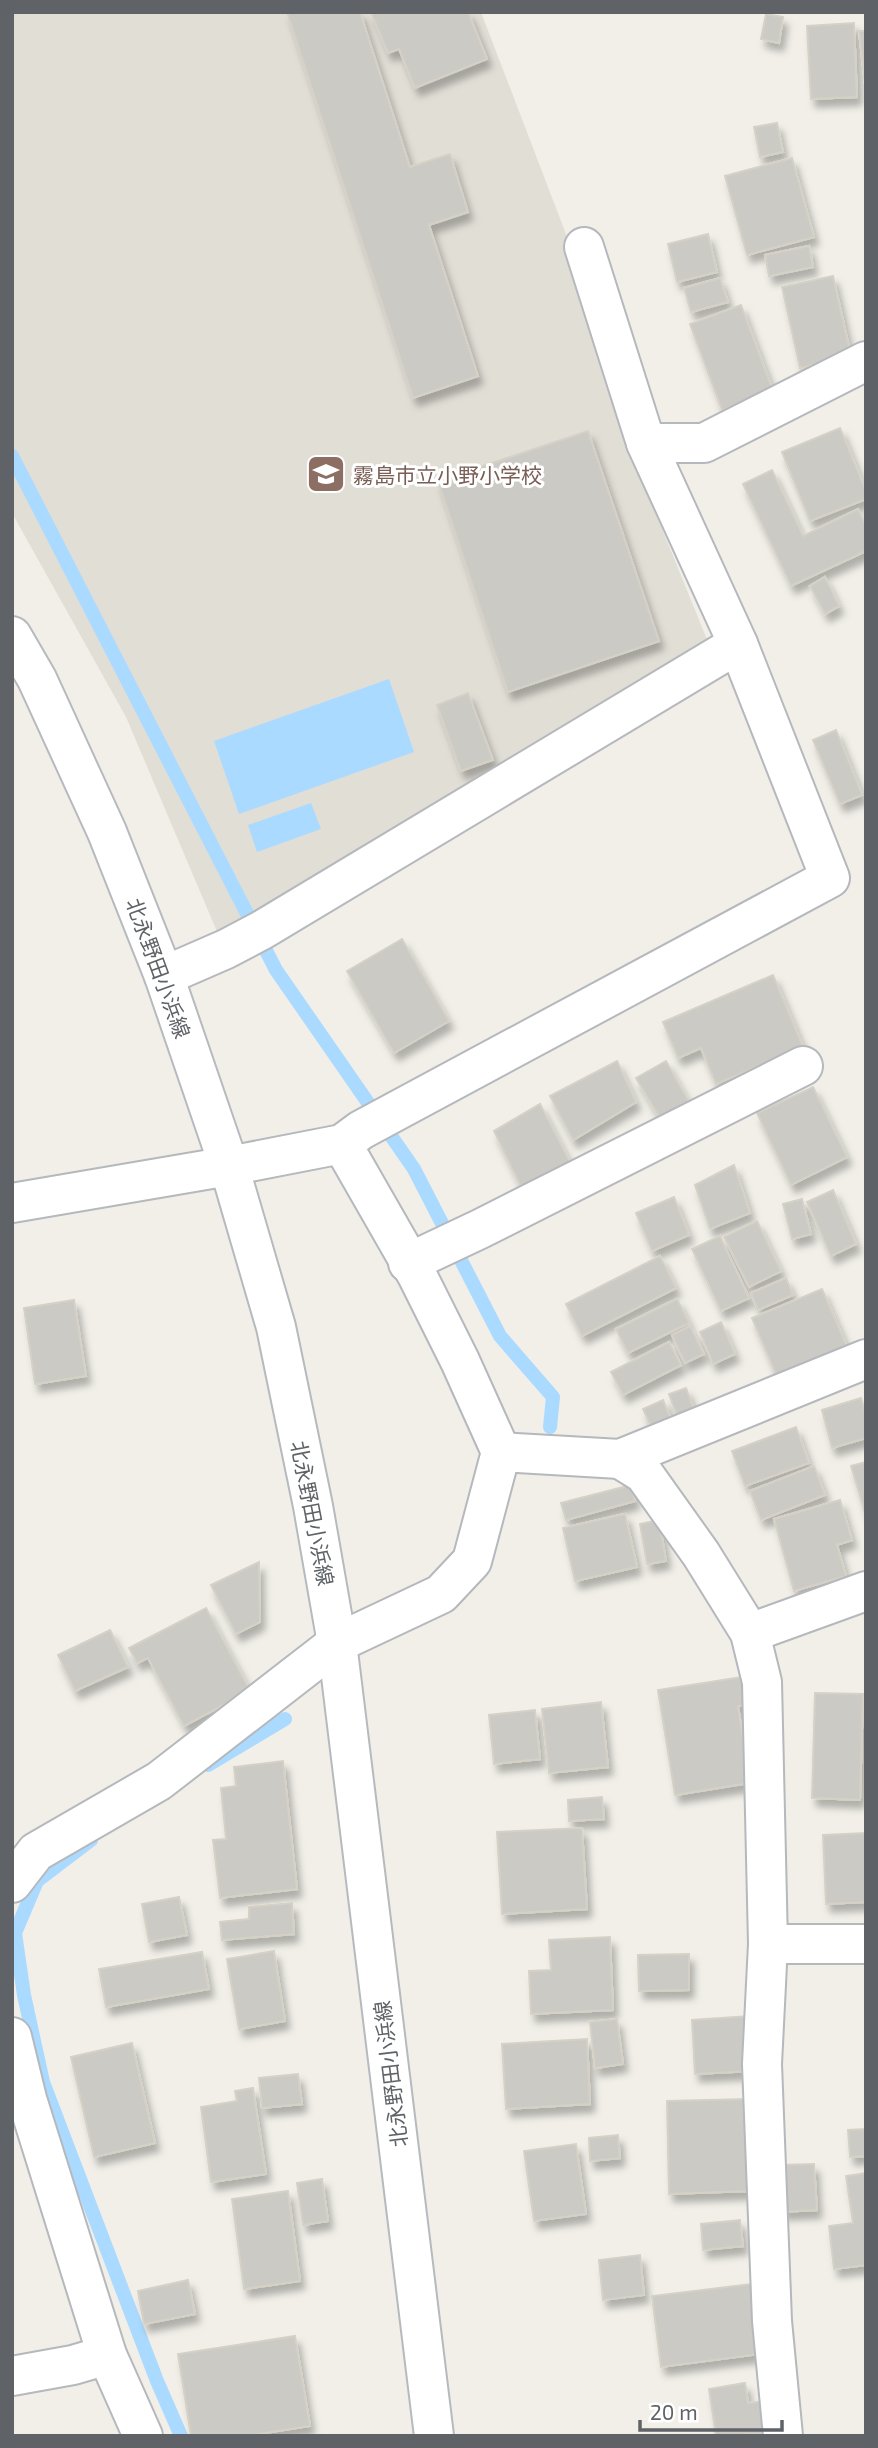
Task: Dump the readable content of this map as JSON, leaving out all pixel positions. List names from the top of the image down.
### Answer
{
  "streets": {
    "street": ["北永野田小浜線"]
  },
  "places": {
    "school or university": ["霧島市立小野小学校"]
  },
  "scale_bar": "20 m"
}
